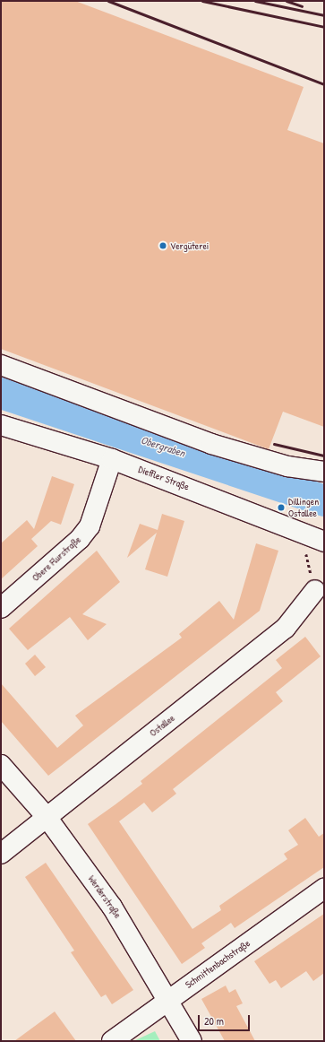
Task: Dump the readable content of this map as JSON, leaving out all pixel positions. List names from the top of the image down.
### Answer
{
  "streets": {
    "street": [
      "Dieffler Straße",
      "Obere Flurstraße",
      "Ostallee",
      "Werderstraße",
      "Schmittenbachstraße"
    ]
  },
  "crossings": [
    ["Dieffler Straße", "Obere Flurstraße"],
    ["Ostallee", "Werderstraße"],
    ["Werderstraße", "Schmittenbachstraße"]
  ],
  "water": ["Obergraben"],
  "places": ["Vergüterei", "Dillingen Ostallee"],
  "scale_bar": "20 m"
}
